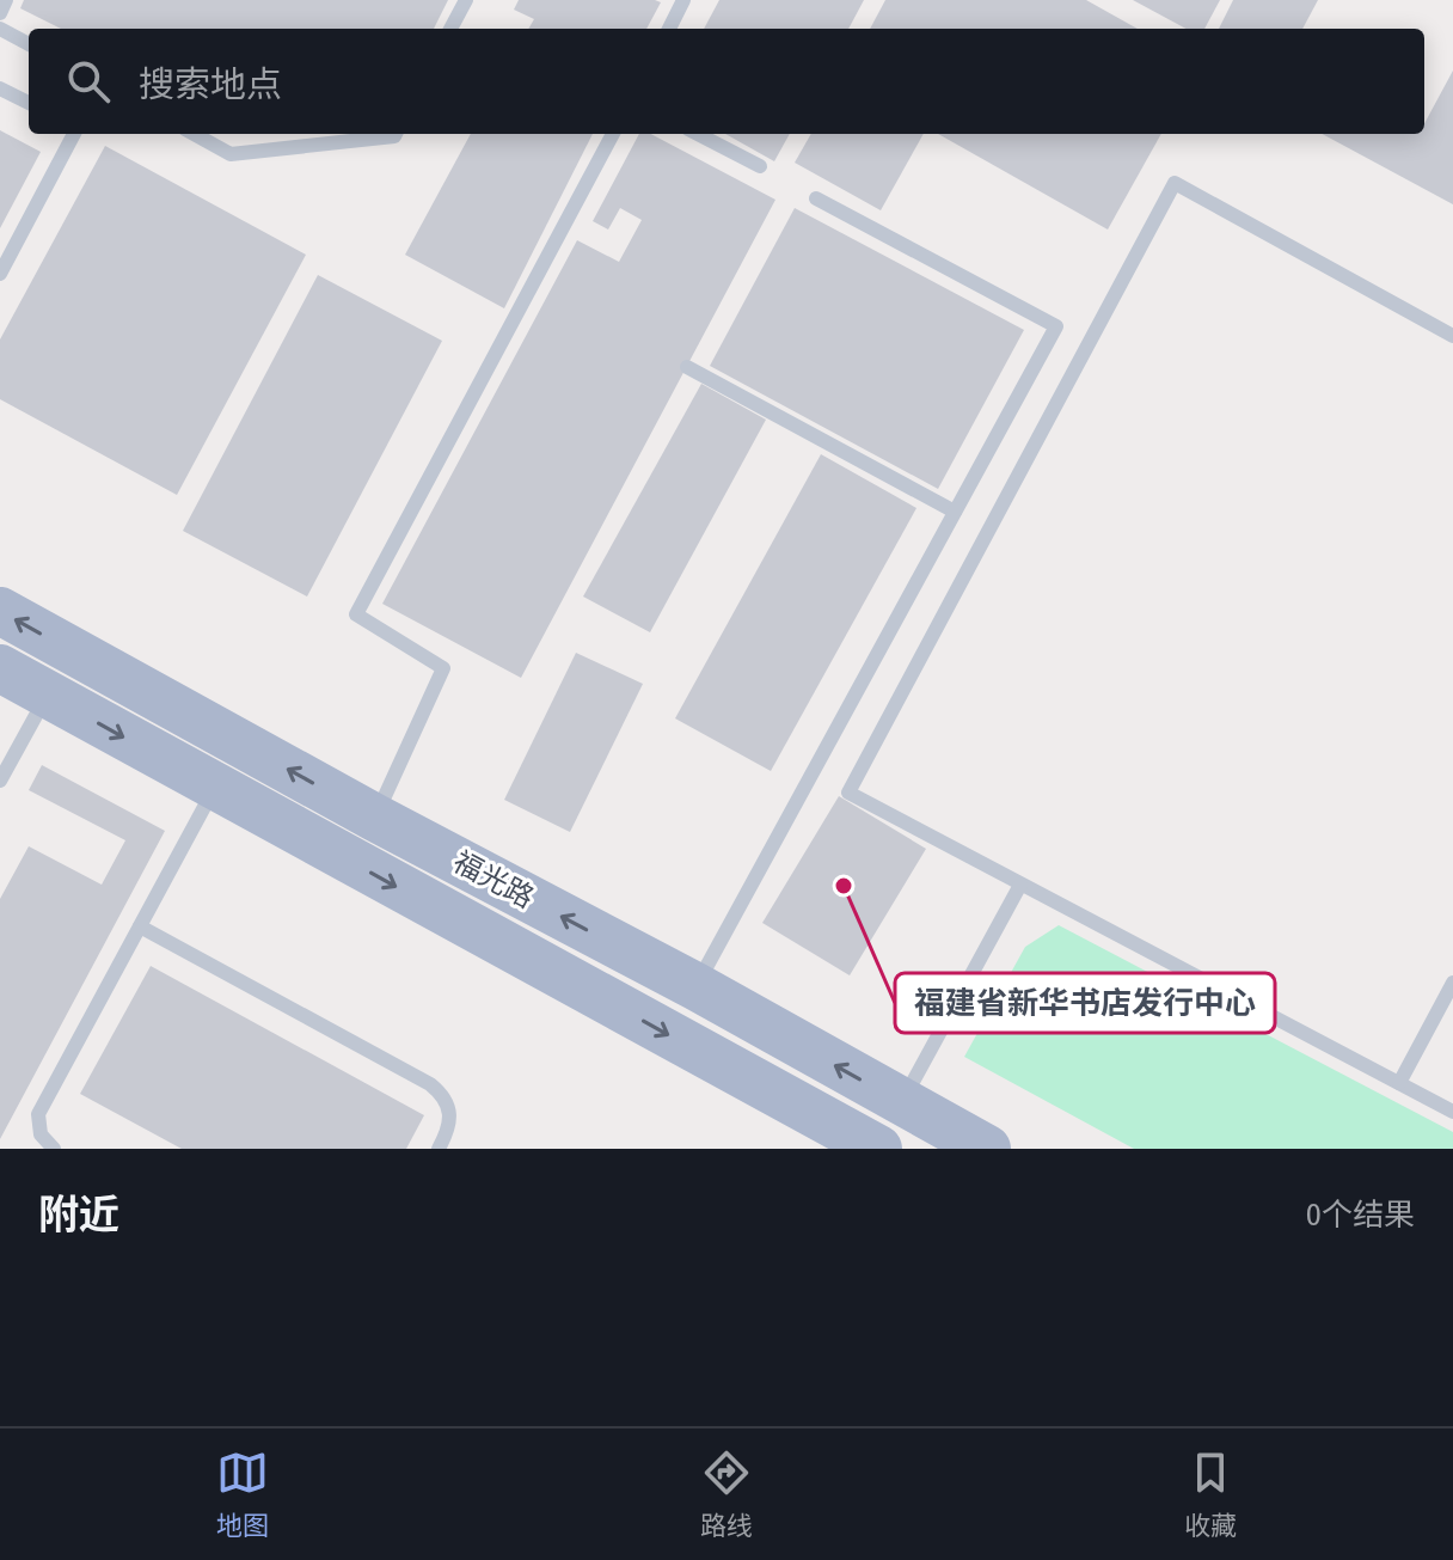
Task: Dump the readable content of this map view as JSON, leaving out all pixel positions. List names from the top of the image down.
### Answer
{
  "streets": {
    "main road": ["福光路"]
  },
  "places": ["福建省新华书店发行中心"],
  "page": {
    "search": "搜索地点",
    "heading": ["附近", "0个结果"],
    "nav": ["地图", "路线", "收藏"]
  }
}
